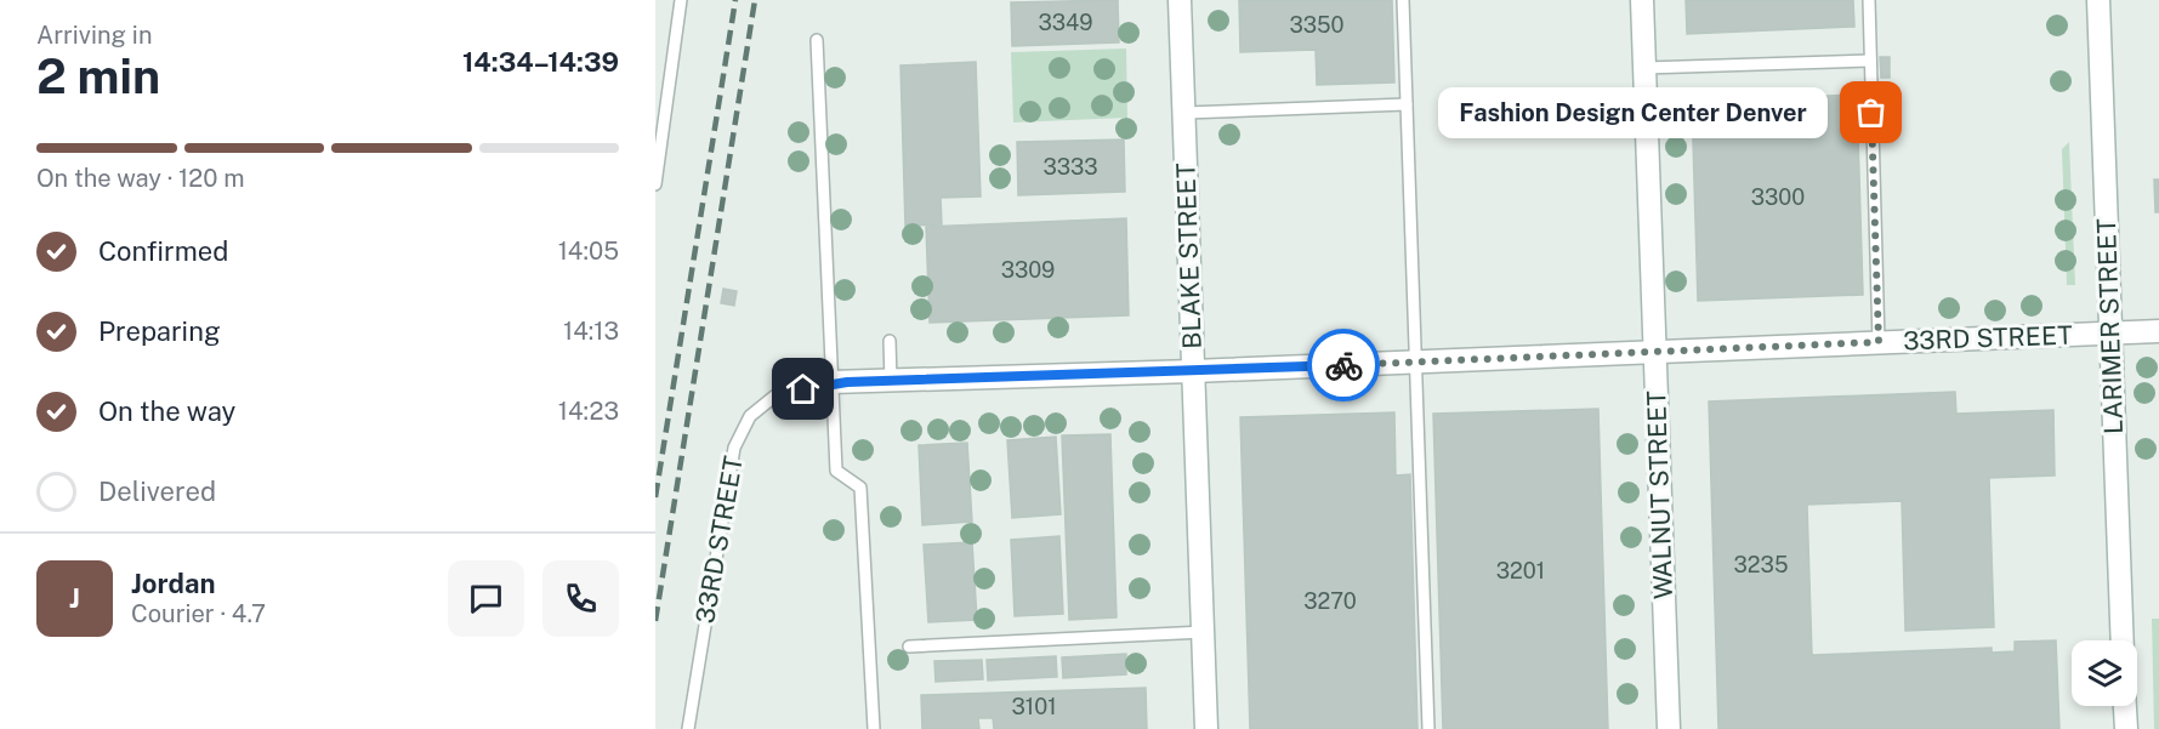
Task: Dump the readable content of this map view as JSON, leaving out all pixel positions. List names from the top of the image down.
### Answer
{
  "streets": {
    "street": [
      "BLAKE STREET",
      "LARIMER STREET",
      "33RD STREET",
      "WALNUT STREET"
    ]
  },
  "crossings": [
    ["BLAKE STREET", "33RD STREET"],
    ["LARIMER STREET", "33RD STREET"],
    ["33RD STREET", "WALNUT STREET"]
  ],
  "places": ["Fashion Design Center Denver"],
  "house_numbers": [
    "3349",
    "3350",
    "3333",
    "3300",
    "3309",
    "3235",
    "3201",
    "3270",
    "3101"
  ],
  "page": {
    "heading": ["2 min", "Arriving in", "14:34–14:39"],
    "panel": ["Jordan", "Courier · 4.7"],
    "bubble": "Fashion Design Center Denver",
    "bar": "On the way · 120 m",
    "list": [
      ["Confirmed", "14:05"],
      ["Preparing", "14:13"],
      ["On the way", "14:23"],
      "Delivered"
    ],
    "round": "J"
  }
}
